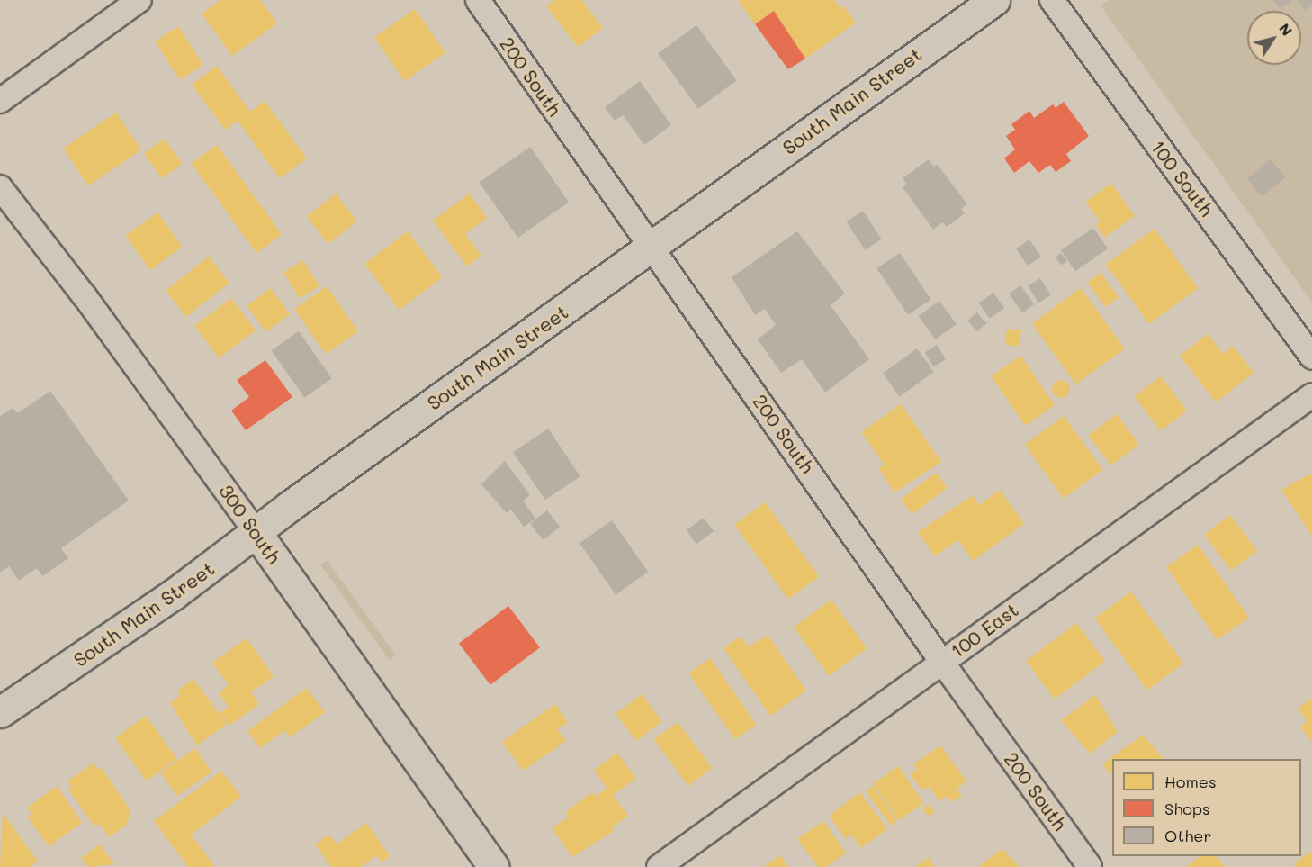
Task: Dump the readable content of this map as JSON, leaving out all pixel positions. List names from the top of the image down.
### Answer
{
  "streets": {
    "main road": ["South Main Street", "300 South"],
    "street": ["200 South", "100 South", "100 East"]
  },
  "crossings": [
    ["200 South", "South Main Street"],
    ["200 South", "100 East"],
    ["South Main Street", "300 South"]
  ],
  "legend": ["Homes", "Shops", "Other"],
  "north": "top right"
}
